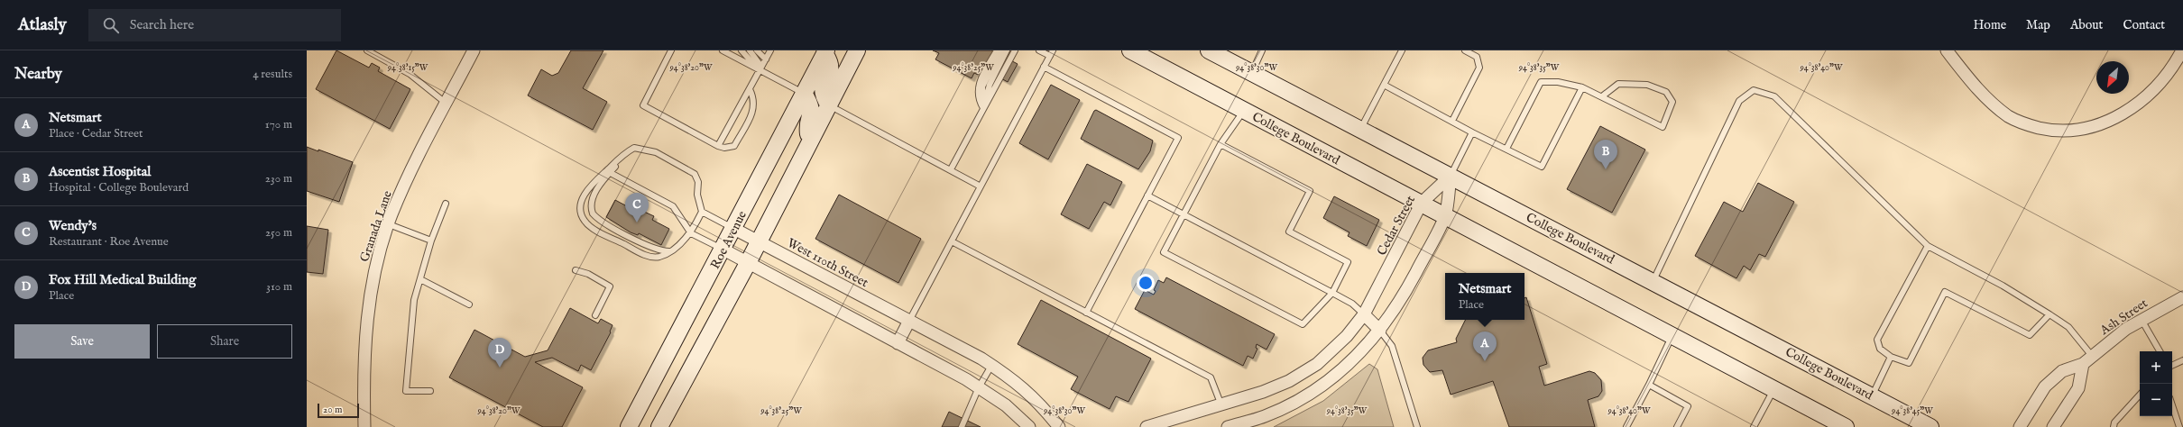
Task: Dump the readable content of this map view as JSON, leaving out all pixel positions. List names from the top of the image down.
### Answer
{
  "streets": {
    "main road": ["College Boulevard", "Roe Avenue"],
    "street": [
      "Cedar Street",
      "Granada Lane",
      "West 110th Street",
      "Ash Street"
    ]
  },
  "crossings": [
    ["College Boulevard", "Cedar Street"],
    ["Roe Avenue", "West 110th Street"]
  ],
  "scale_bar": "20 m",
  "north": "bottom left",
  "page": {
    "header": "Atlasly",
    "search": "Search here",
    "nav": [
      "Home",
      "Map",
      "About",
      "Contact"
    ],
    "heading": ["Nearby", "4 results"],
    "list": [
      {
        "mark": "A",
        "name": "Netsmart",
        "note": "Place · Cedar Street",
        "value": "170 m"
      },
      {
        "mark": "B",
        "name": "Ascentist Hospital",
        "note": "Hospital · College Boulevard",
        "value": "230 m"
      },
      {
        "mark": "C",
        "name": "Wendy's",
        "note": "Restaurant · Roe Avenue",
        "value": "250 m"
      },
      {
        "mark": "D",
        "name": "Fox Hill Medical Building",
        "note": "Place",
        "value": "310 m"
      }
    ],
    "pins": [
      "B",
      "C",
      "A",
      "D"
    ],
    "popup": ["Netsmart", "Place"],
    "buttons": ["Save", "Share"],
    "map_buttons": ["+", "−"],
    "scale": "20 m"
  },
  "coordinates": [
    "94°38'15\"W",
    "94°38'20\"W",
    "94°38'25\"W",
    "94°38'30\"W",
    "94°38'35\"W",
    "94°38'40\"W",
    "94°38'45\"W"
  ]
}
